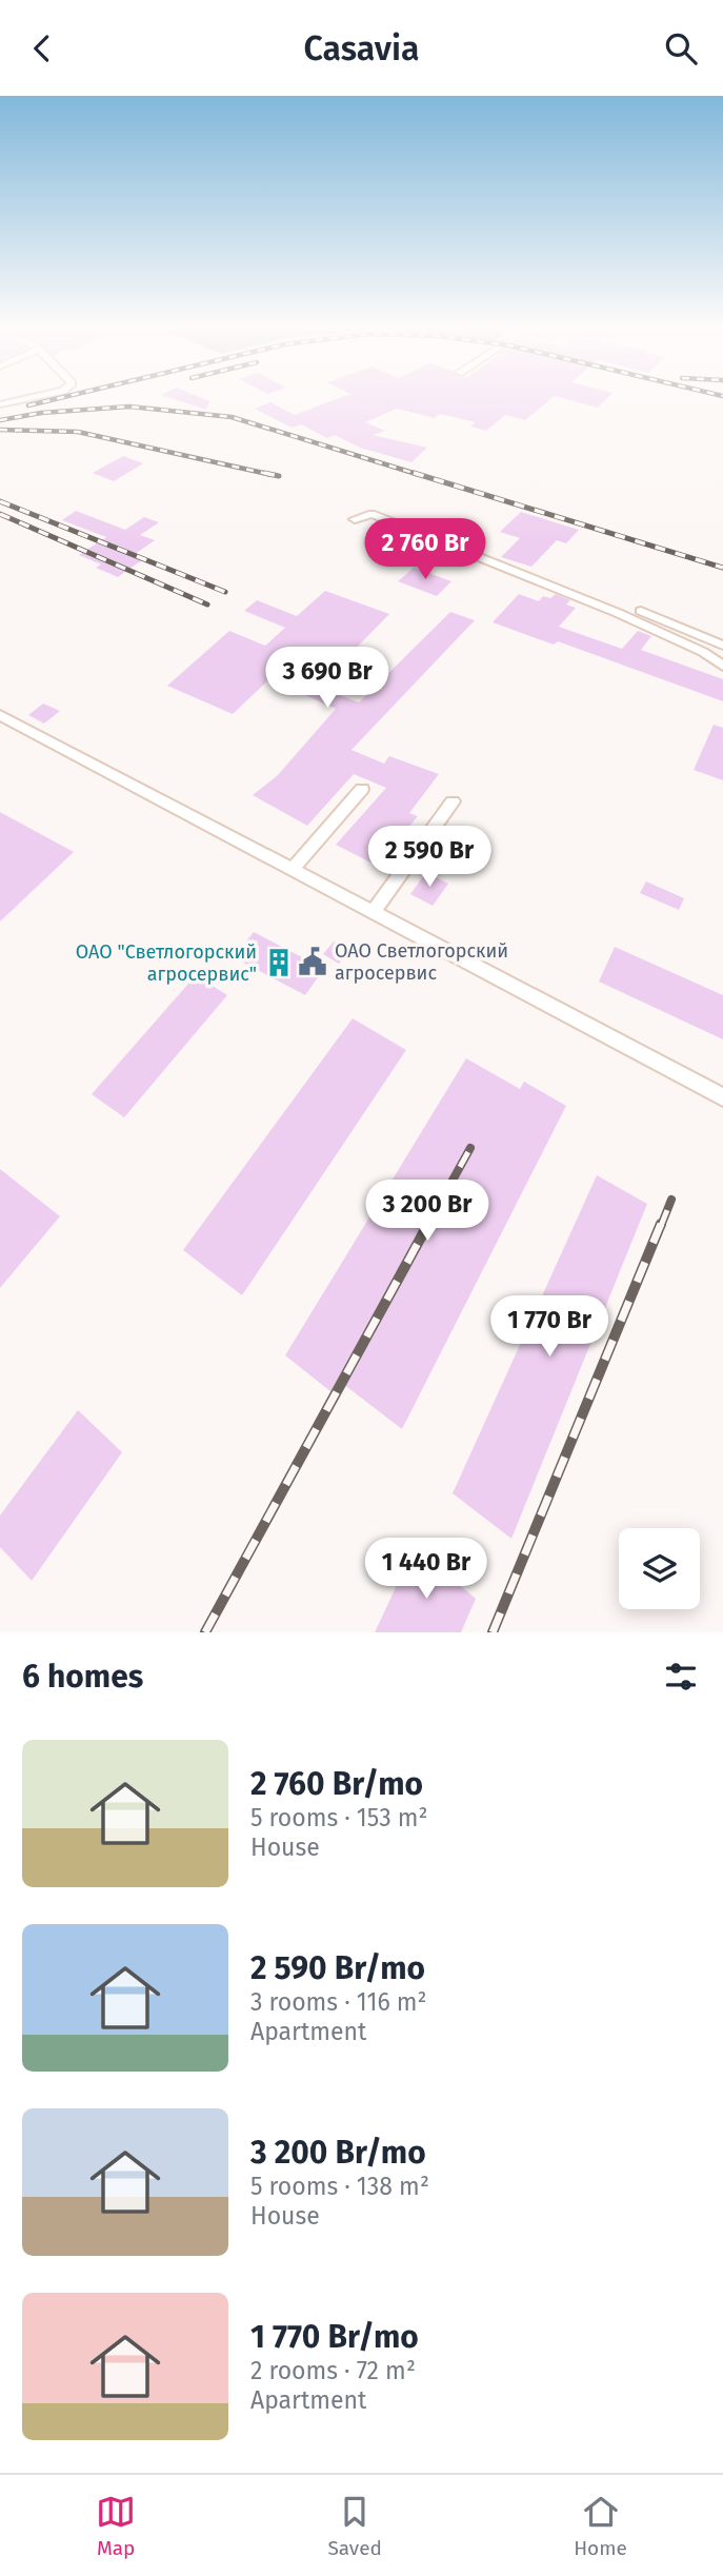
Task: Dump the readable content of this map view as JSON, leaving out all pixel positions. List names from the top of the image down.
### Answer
{
  "places": {
    "public building": ["ОАО Светлогорский агросервис"],
    "building": ["ОАО \"Светлогорский агросервис\""]
  },
  "page": {
    "header": "Casavia",
    "price": [
      "2 760 Br",
      "3 690 Br",
      "2 590 Br",
      "3 200 Br",
      "1 770 Br",
      "1 440 Br"
    ],
    "heading": "6 homes",
    "list": [
      {
        "name": "2 760 Br/mo",
        "note": "5 rooms · 153 m² · House"
      },
      {
        "name": "2 590 Br/mo",
        "note": "3 rooms · 116 m² · Apartment"
      },
      {
        "name": "3 200 Br/mo",
        "note": "5 rooms · 138 m² · House"
      },
      {
        "name": "1 770 Br/mo",
        "note": "2 rooms · 72 m² · Apartment"
      }
    ],
    "tabs": ["Map", "Saved", "Home"]
  }
}
